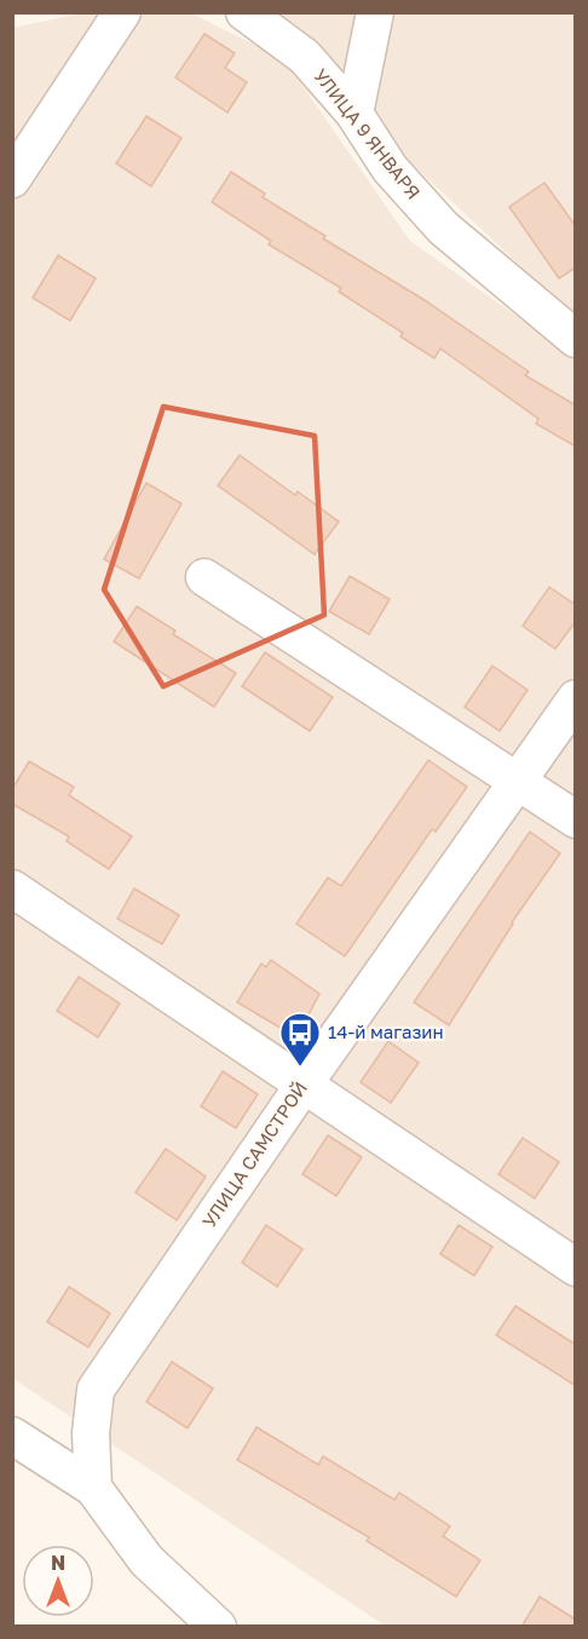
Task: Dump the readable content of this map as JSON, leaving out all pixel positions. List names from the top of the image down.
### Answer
{
  "streets": {
    "street": ["УЛИЦА 9 ЯНВАРЯ", "УЛИЦА САМСТРОЙ"]
  },
  "places": {
    "bus stop": ["14-й магазин"]
  },
  "north": "top"
}
